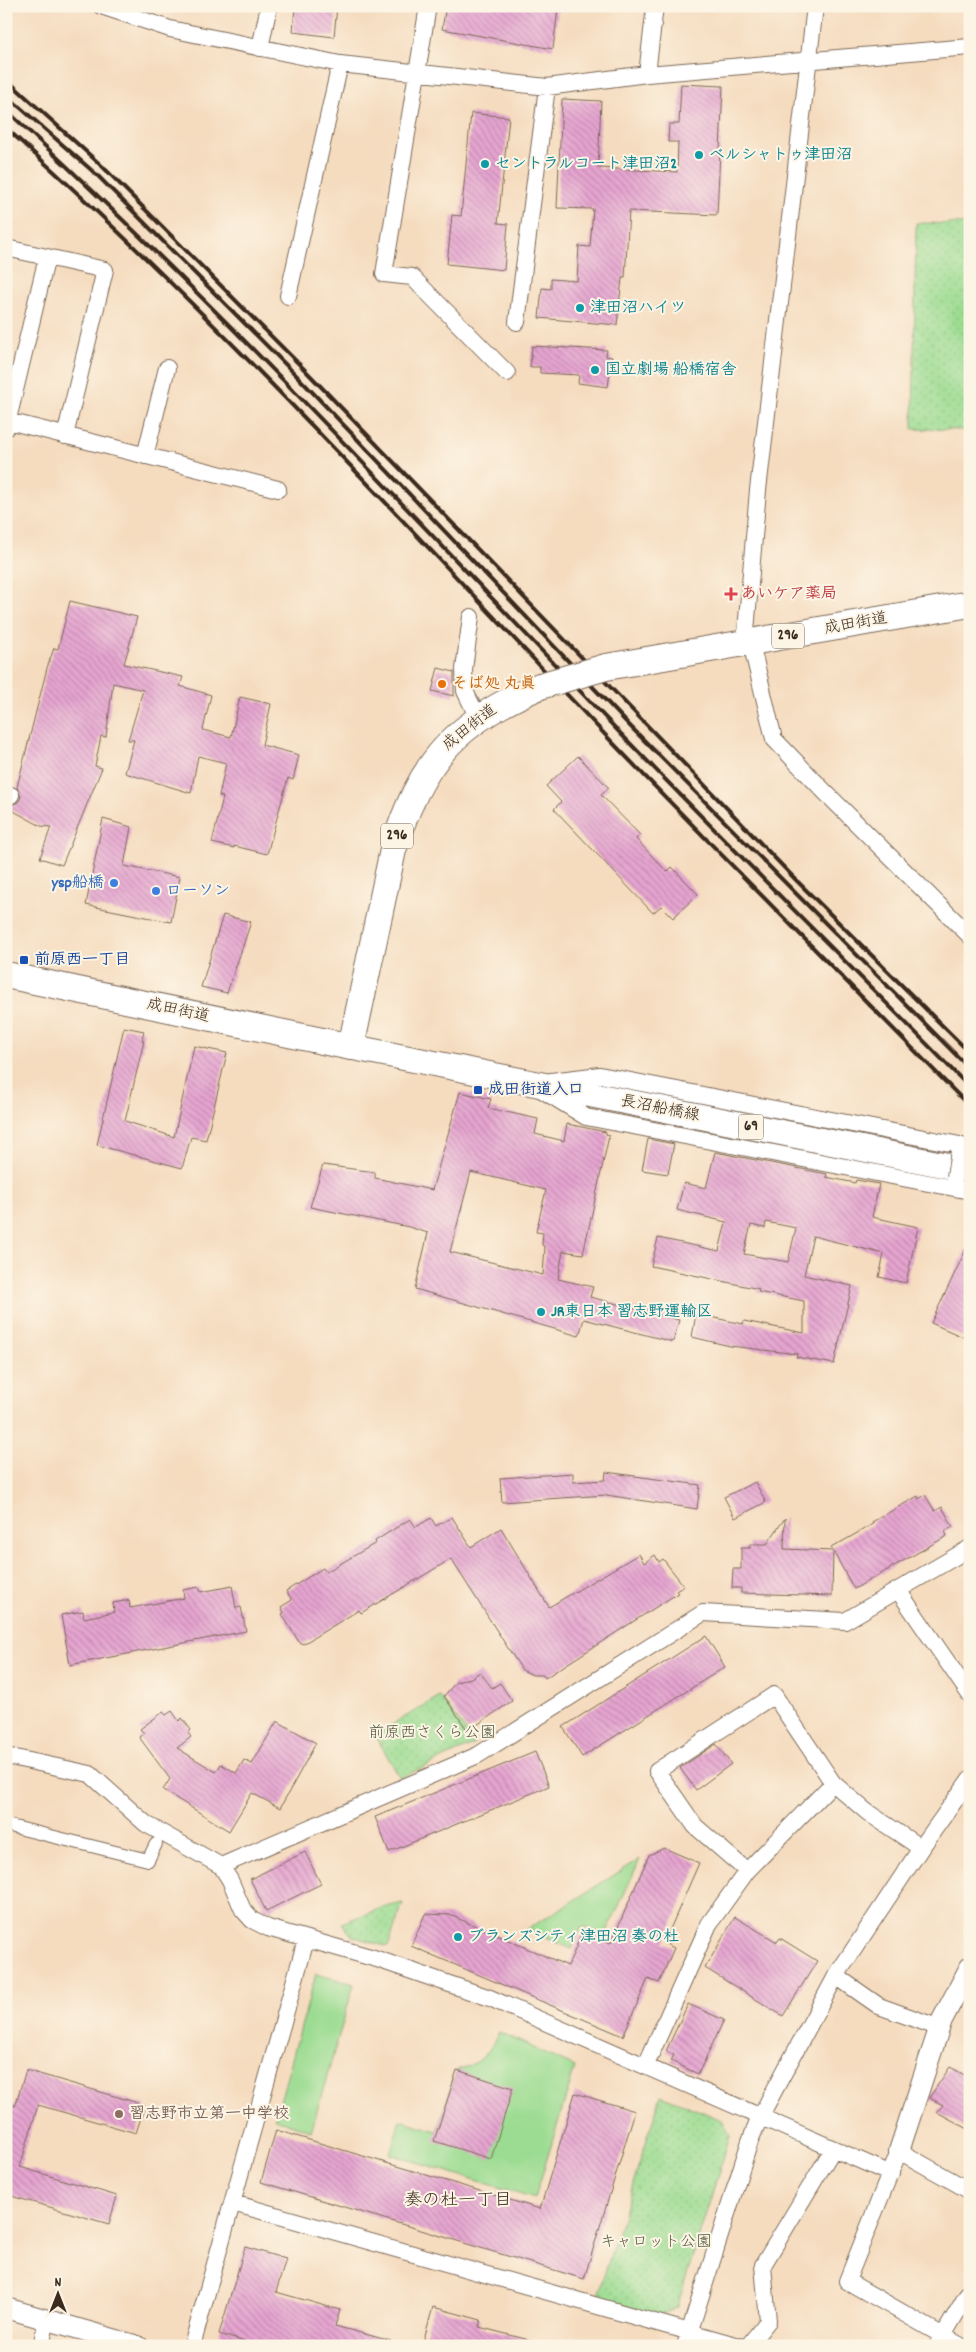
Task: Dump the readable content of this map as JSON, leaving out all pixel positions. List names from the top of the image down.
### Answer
{
  "streets": {
    "highway": ["成田街道", "296"],
    "main road": ["長沼船橋線", "69"]
  },
  "crossings": [
    ["成田街道", "長沼船橋線"]
  ],
  "districts": ["奏の杜一丁目"],
  "parks": ["前原西さくら公園", "キャロット公園"],
  "places": {
    "other": [
      "ベルシャトゥ津田沼",
      "セントラルコート津田沼2",
      "津田沼ハイツ",
      "国立劇場 船橋宿舎",
      "そば処 丸眞",
      "ysp船橋",
      "ローソン",
      "JR東日本 習志野運輸区",
      "ブランズシティ津田沼 奏の杜",
      "習志野市立第一中学校"
    ],
    "health": ["あいケア薬局"],
    "transit": ["前原西一丁目", "成田街道入口"]
  },
  "north": "top"
}
